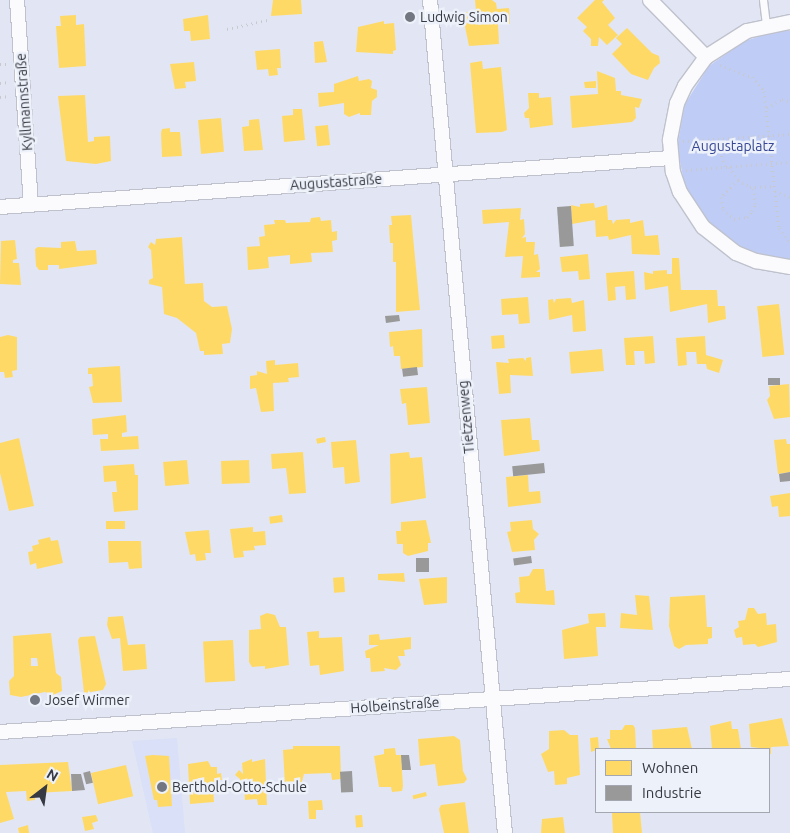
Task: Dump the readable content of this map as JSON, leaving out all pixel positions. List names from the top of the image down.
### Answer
{
  "streets": {
    "street": [
      "Kyllmannstraße",
      "Augustastraße",
      "Tietzenweg",
      "Holbeinstraße"
    ]
  },
  "crossings": [
    ["Kyllmannstraße", "Augustastraße"],
    ["Augustastraße", "Tietzenweg"],
    ["Tietzenweg", "Holbeinstraße"]
  ],
  "parks": ["Augustaplatz"],
  "places": ["Ludwig Simon", "Josef Wirmer", "Berthold-Otto-Schule"],
  "legend": ["Wohnen", "Industrie"],
  "north": "top right"
}
